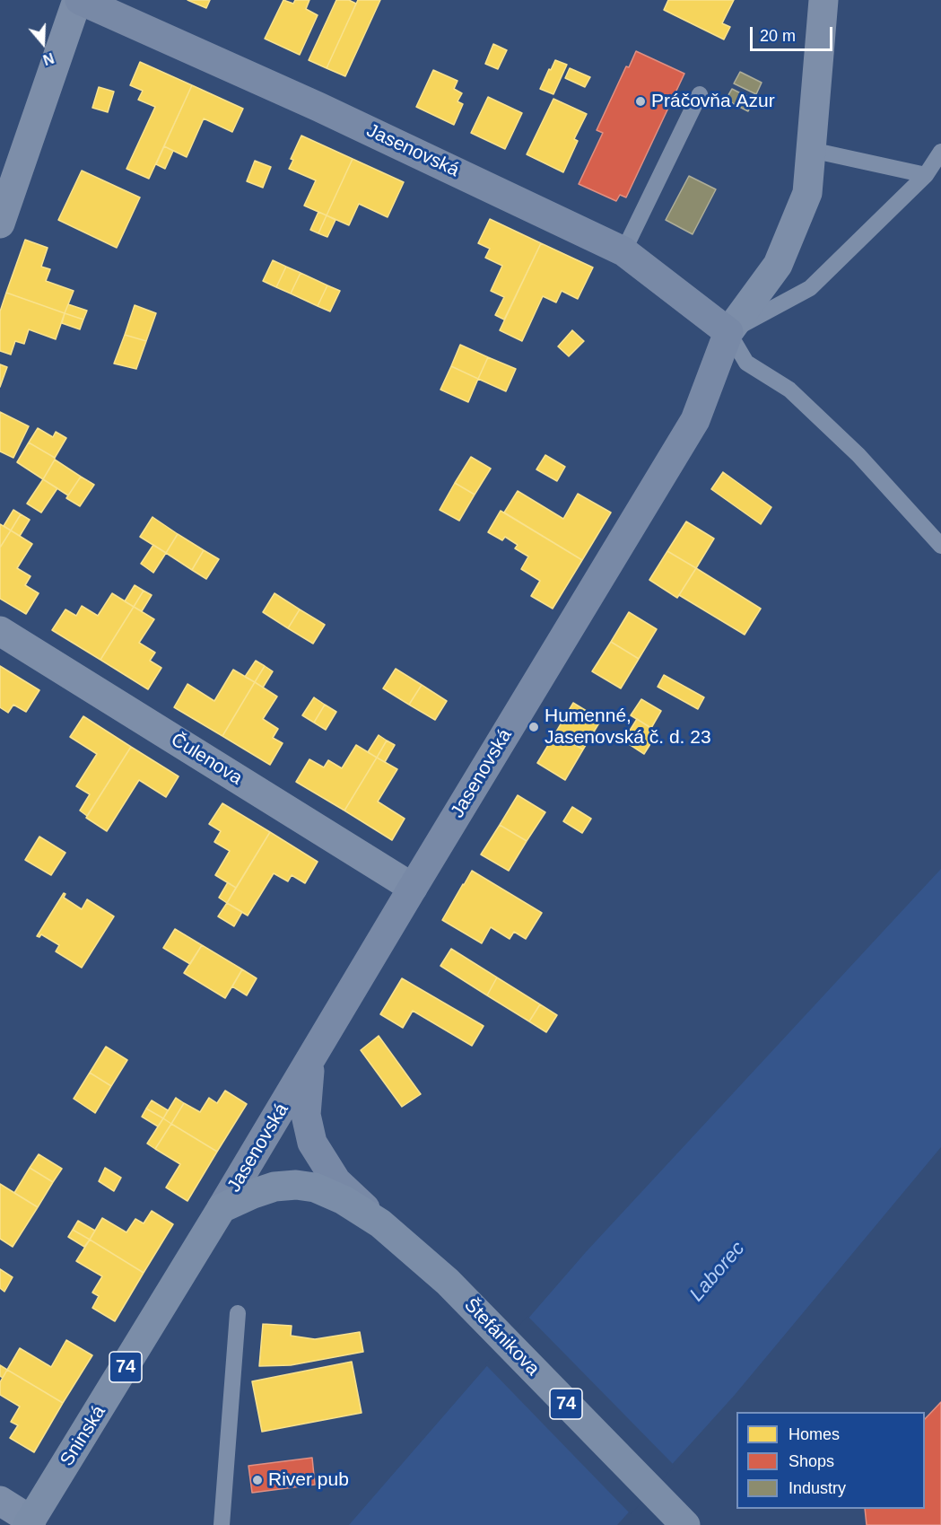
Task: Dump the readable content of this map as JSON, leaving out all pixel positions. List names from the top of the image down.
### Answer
{
  "streets": {
    "main road": ["Štefánikova", "74", "Sninská"],
    "street": ["Jasenovská", "Čulenova"]
  },
  "crossings": [
    ["Jasenovská", "Čulenova"],
    ["Jasenovská", "74"],
    ["Jasenovská", "Sninská"],
    ["Štefánikova", "74"],
    ["74", "Sninská"]
  ],
  "water": ["Laborec"],
  "places": ["Práčovňa Azur", "Humenné, Jasenovská č. d. 23", "River pub"],
  "legend": ["Homes", "Shops", "Industry"],
  "scale_bar": "20 m",
  "north": "bottom"
}
